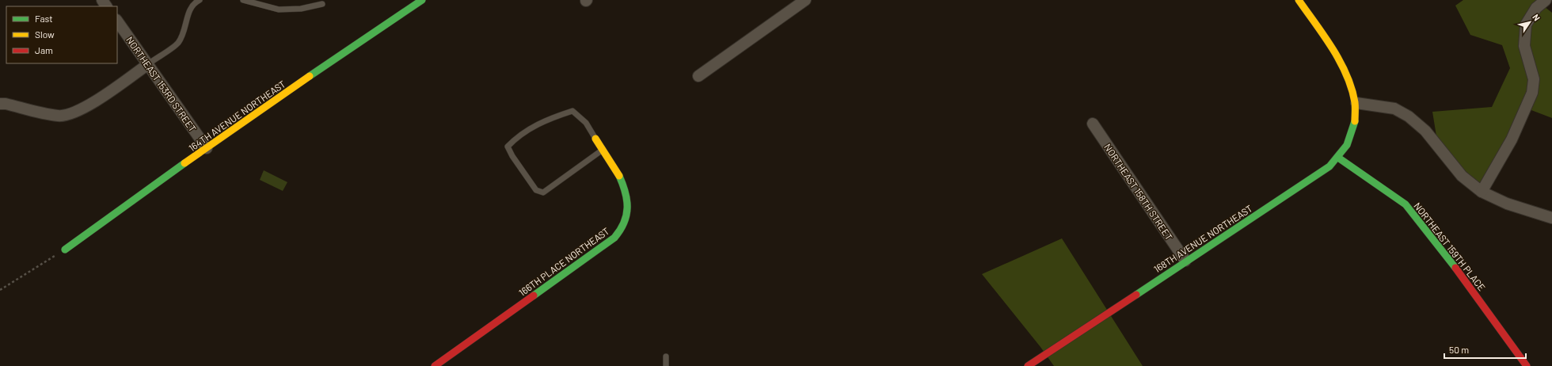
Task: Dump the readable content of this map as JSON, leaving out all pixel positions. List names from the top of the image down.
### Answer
{
  "streets": {
    "street": [
      "NORTHEAST 153RD STREET",
      "164TH AVENUE NORTHEAST",
      "NORTHEAST 158TH STREET",
      "168TH AVENUE NORTHEAST",
      "NORTHEAST 159TH PLACE",
      "166TH PLACE NORTHEAST"
    ]
  },
  "crossings": [
    ["NORTHEAST 153RD STREET", "164TH AVENUE NORTHEAST"],
    ["NORTHEAST 158TH STREET", "168TH AVENUE NORTHEAST"],
    ["168TH AVENUE NORTHEAST", "NORTHEAST 159TH PLACE"]
  ],
  "legend": ["Fast", "Slow", "Jam"],
  "scale_bar": "50 m",
  "north": "top right"
}
